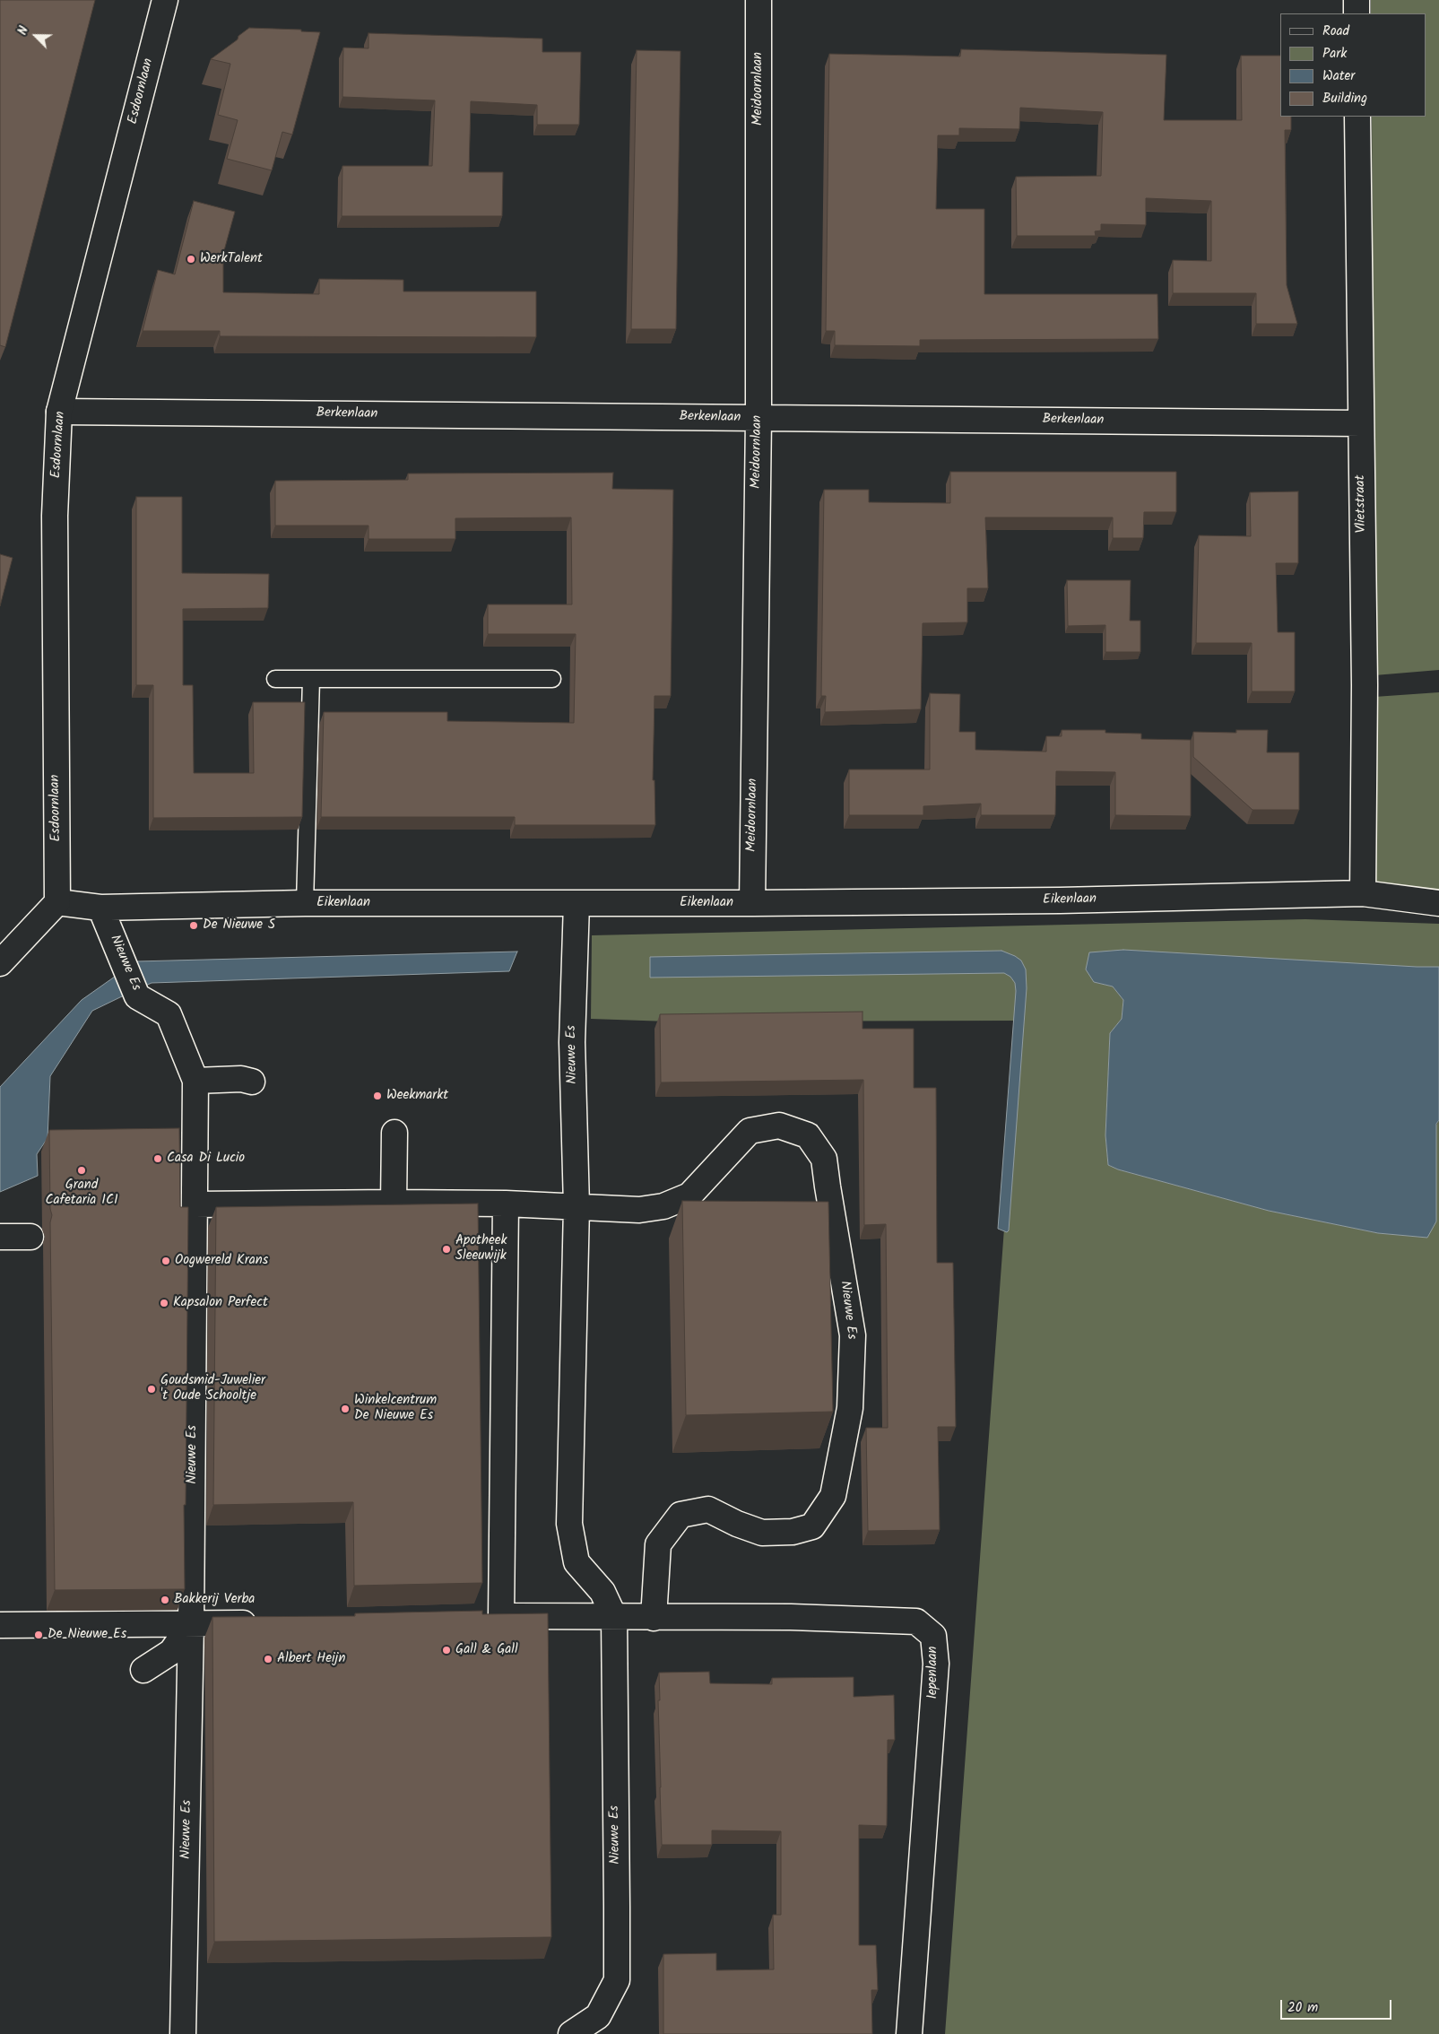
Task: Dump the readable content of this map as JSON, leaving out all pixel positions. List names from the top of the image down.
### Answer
{
  "streets": {
    "street": [
      "Meidoornlaan",
      "Esdoornlaan",
      "Berkenlaan",
      "Vlietstraat",
      "Eikenlaan",
      "Nieuwe Es",
      "Iepenlaan"
    ]
  },
  "crossings": [
    ["Meidoornlaan", "Berkenlaan"],
    ["Meidoornlaan", "Eikenlaan"],
    ["Esdoornlaan", "Berkenlaan"],
    ["Esdoornlaan", "Eikenlaan"],
    ["Berkenlaan", "Vlietstraat"],
    ["Vlietstraat", "Eikenlaan"],
    ["Eikenlaan", "Nieuwe Es"],
    ["Nieuwe Es", "Iepenlaan"]
  ],
  "places": [
    "WerkTalent",
    "De Nieuwe S",
    "Weekmarkt",
    "Casa Di Lucio",
    "Grand Cafetaria ICI",
    "Apotheek Sleeuwijk",
    "Oogwereld Krans",
    "Kapsalon Perfect",
    "Goudsmid-Juwelier 't Oude Schooltje",
    "Winkelcentrum De Nieuwe Es",
    "Bakkerij Verba",
    "De Nieuwe Es",
    "Gall & Gall",
    "Albert Heijn"
  ],
  "legend": [
    "Road",
    "Park",
    "Water",
    "Building"
  ],
  "scale_bar": "20 m",
  "north": "top left"
}
